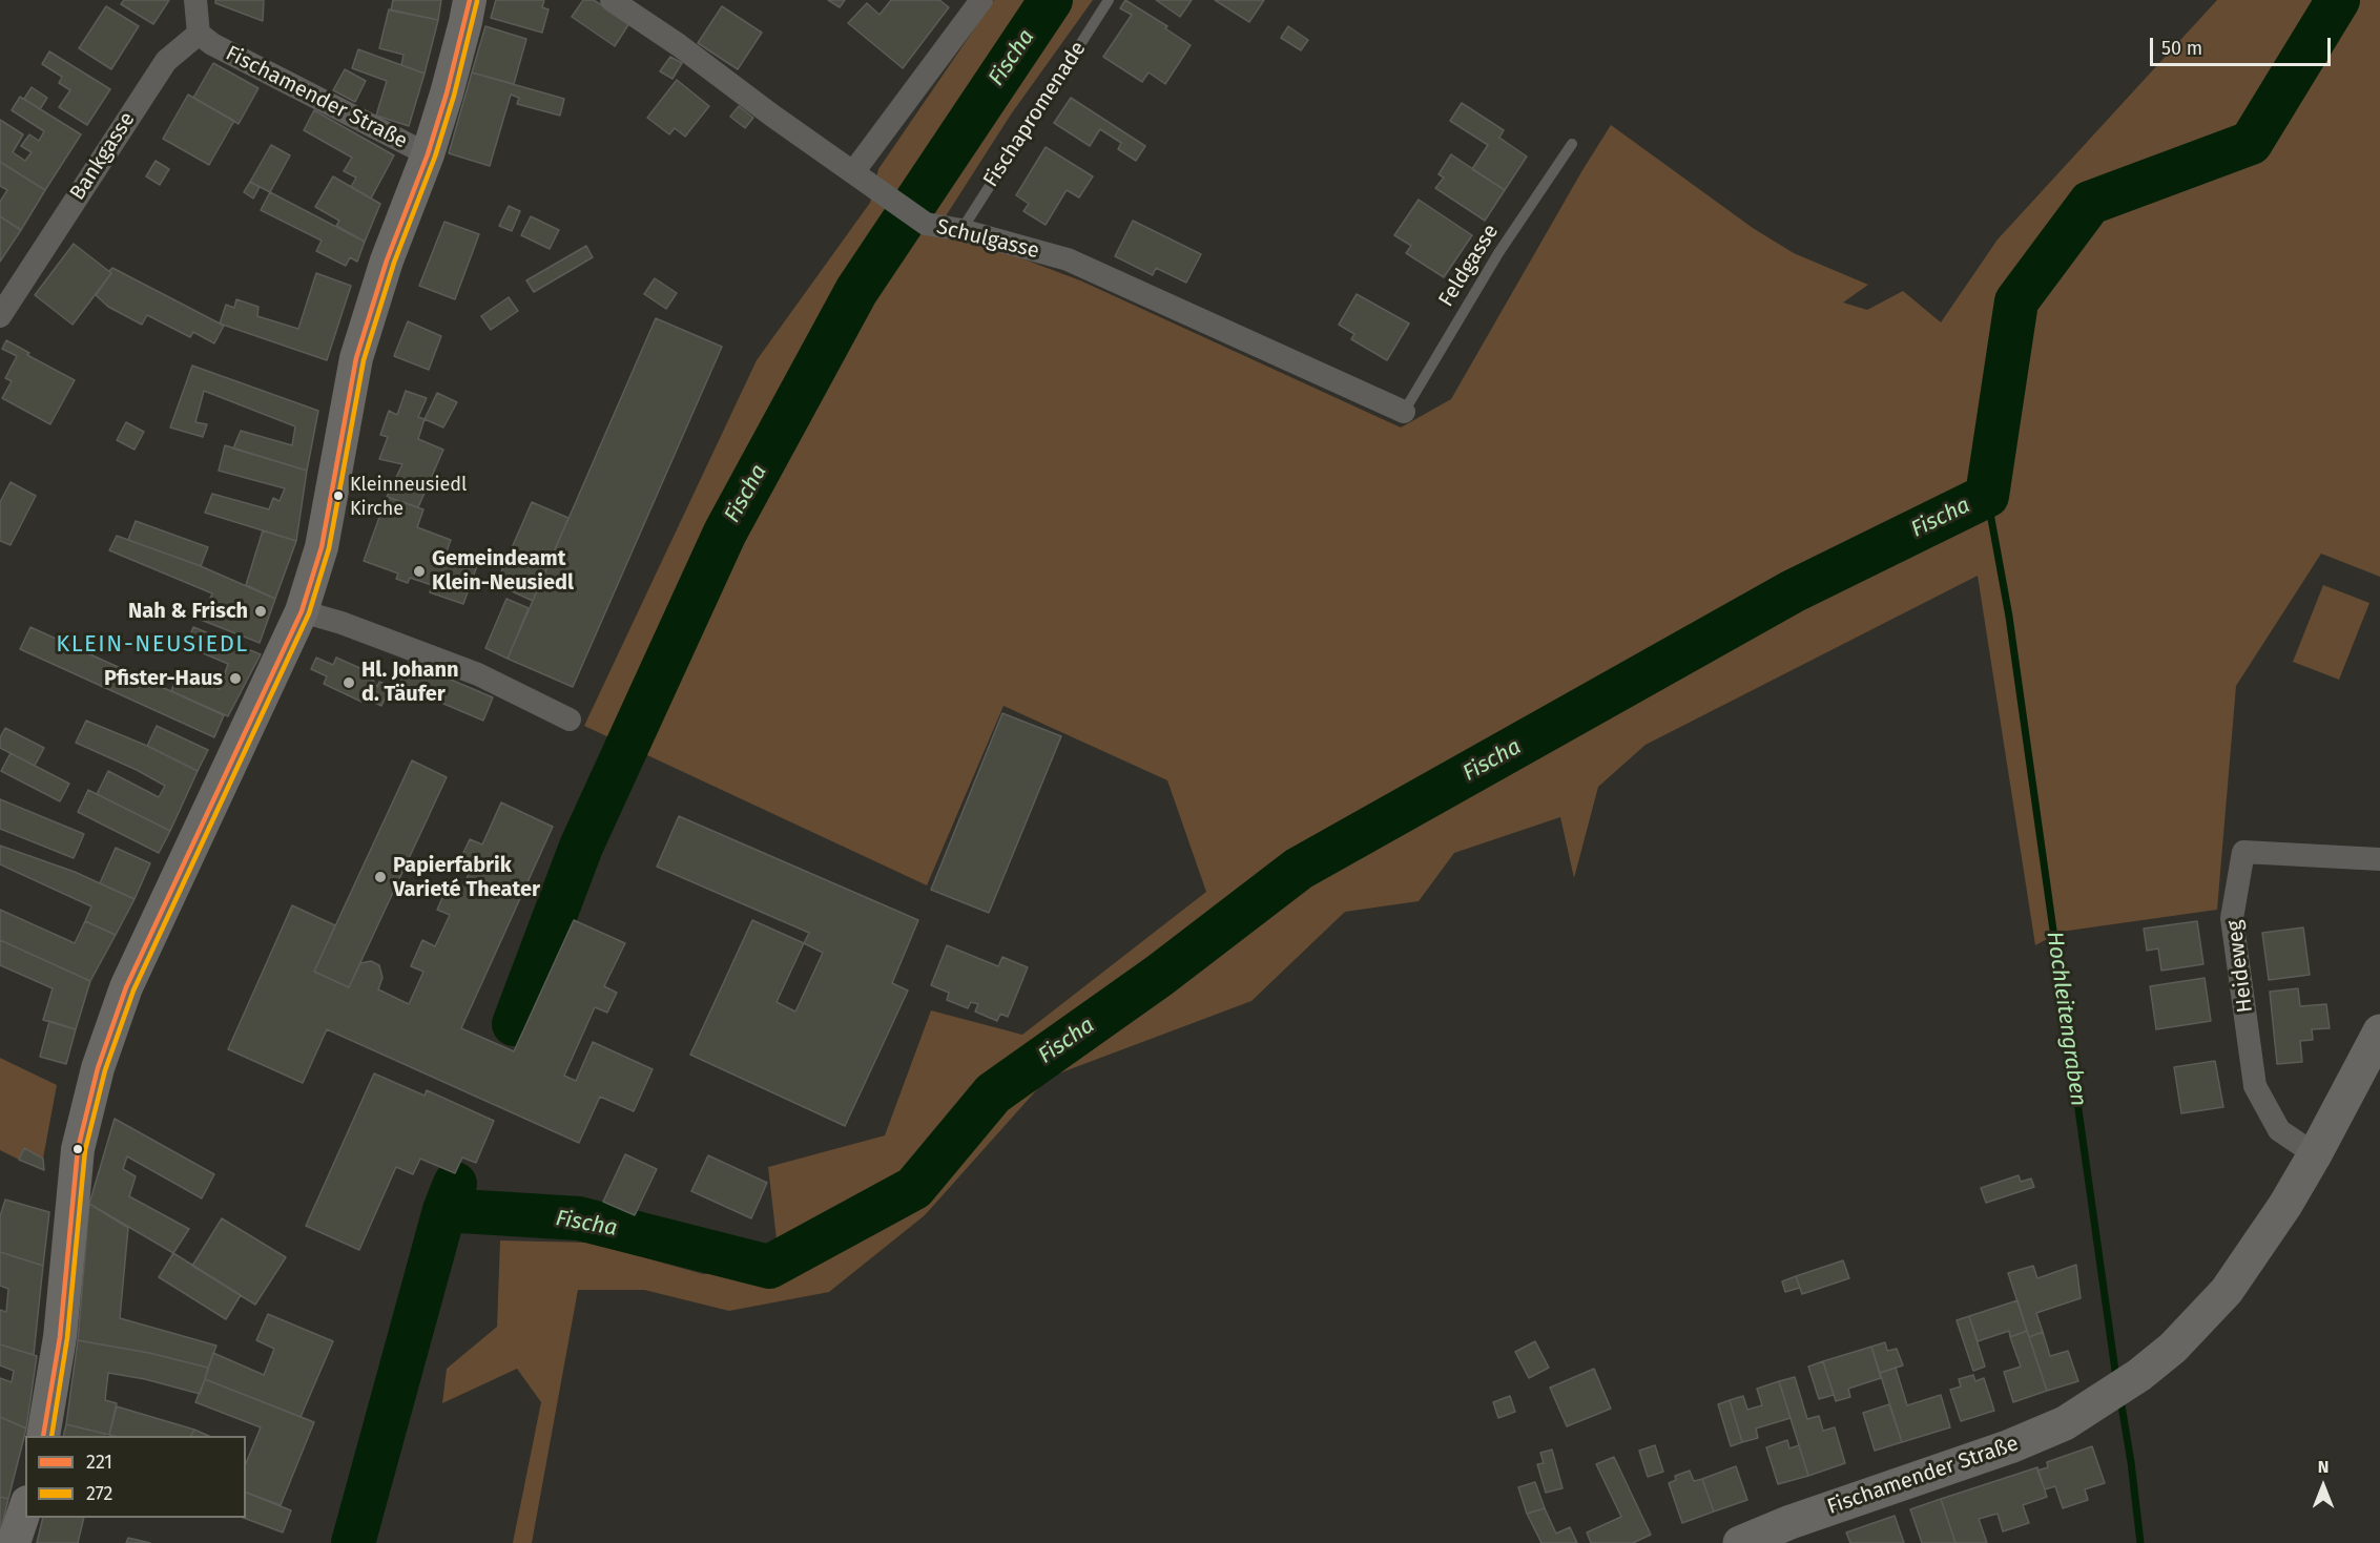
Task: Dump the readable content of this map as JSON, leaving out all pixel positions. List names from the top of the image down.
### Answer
{
  "streets": {
    "main road": ["Fischamender Straße"],
    "street": ["Bankgasse", "Schulgasse", "Heideweg"],
    "lane": ["Fischapromenade", "Feldgasse"]
  },
  "crossings": [
    ["Fischamender Straße", "Bankgasse"],
    ["Fischamender Straße", "Heideweg"],
    ["Fischapromenade", "Schulgasse"],
    ["Schulgasse", "Feldgasse"]
  ],
  "districts": ["KLEIN-NEUSIEDL"],
  "water": ["Fischa", "Hochleitengraben"],
  "places": [
    "Kleinneusiedl Kirche",
    "Gemeindeamt Klein-Neusiedl",
    "Nah & Frisch",
    "Pfister-Haus",
    "Hl. Johann d. Täufer",
    "Papierfabrik Varieté Theater"
  ],
  "lines": ["transit line 221", "transit line 272"],
  "legend": ["221", "272"],
  "scale_bar": "50 m",
  "north": "top"
}
